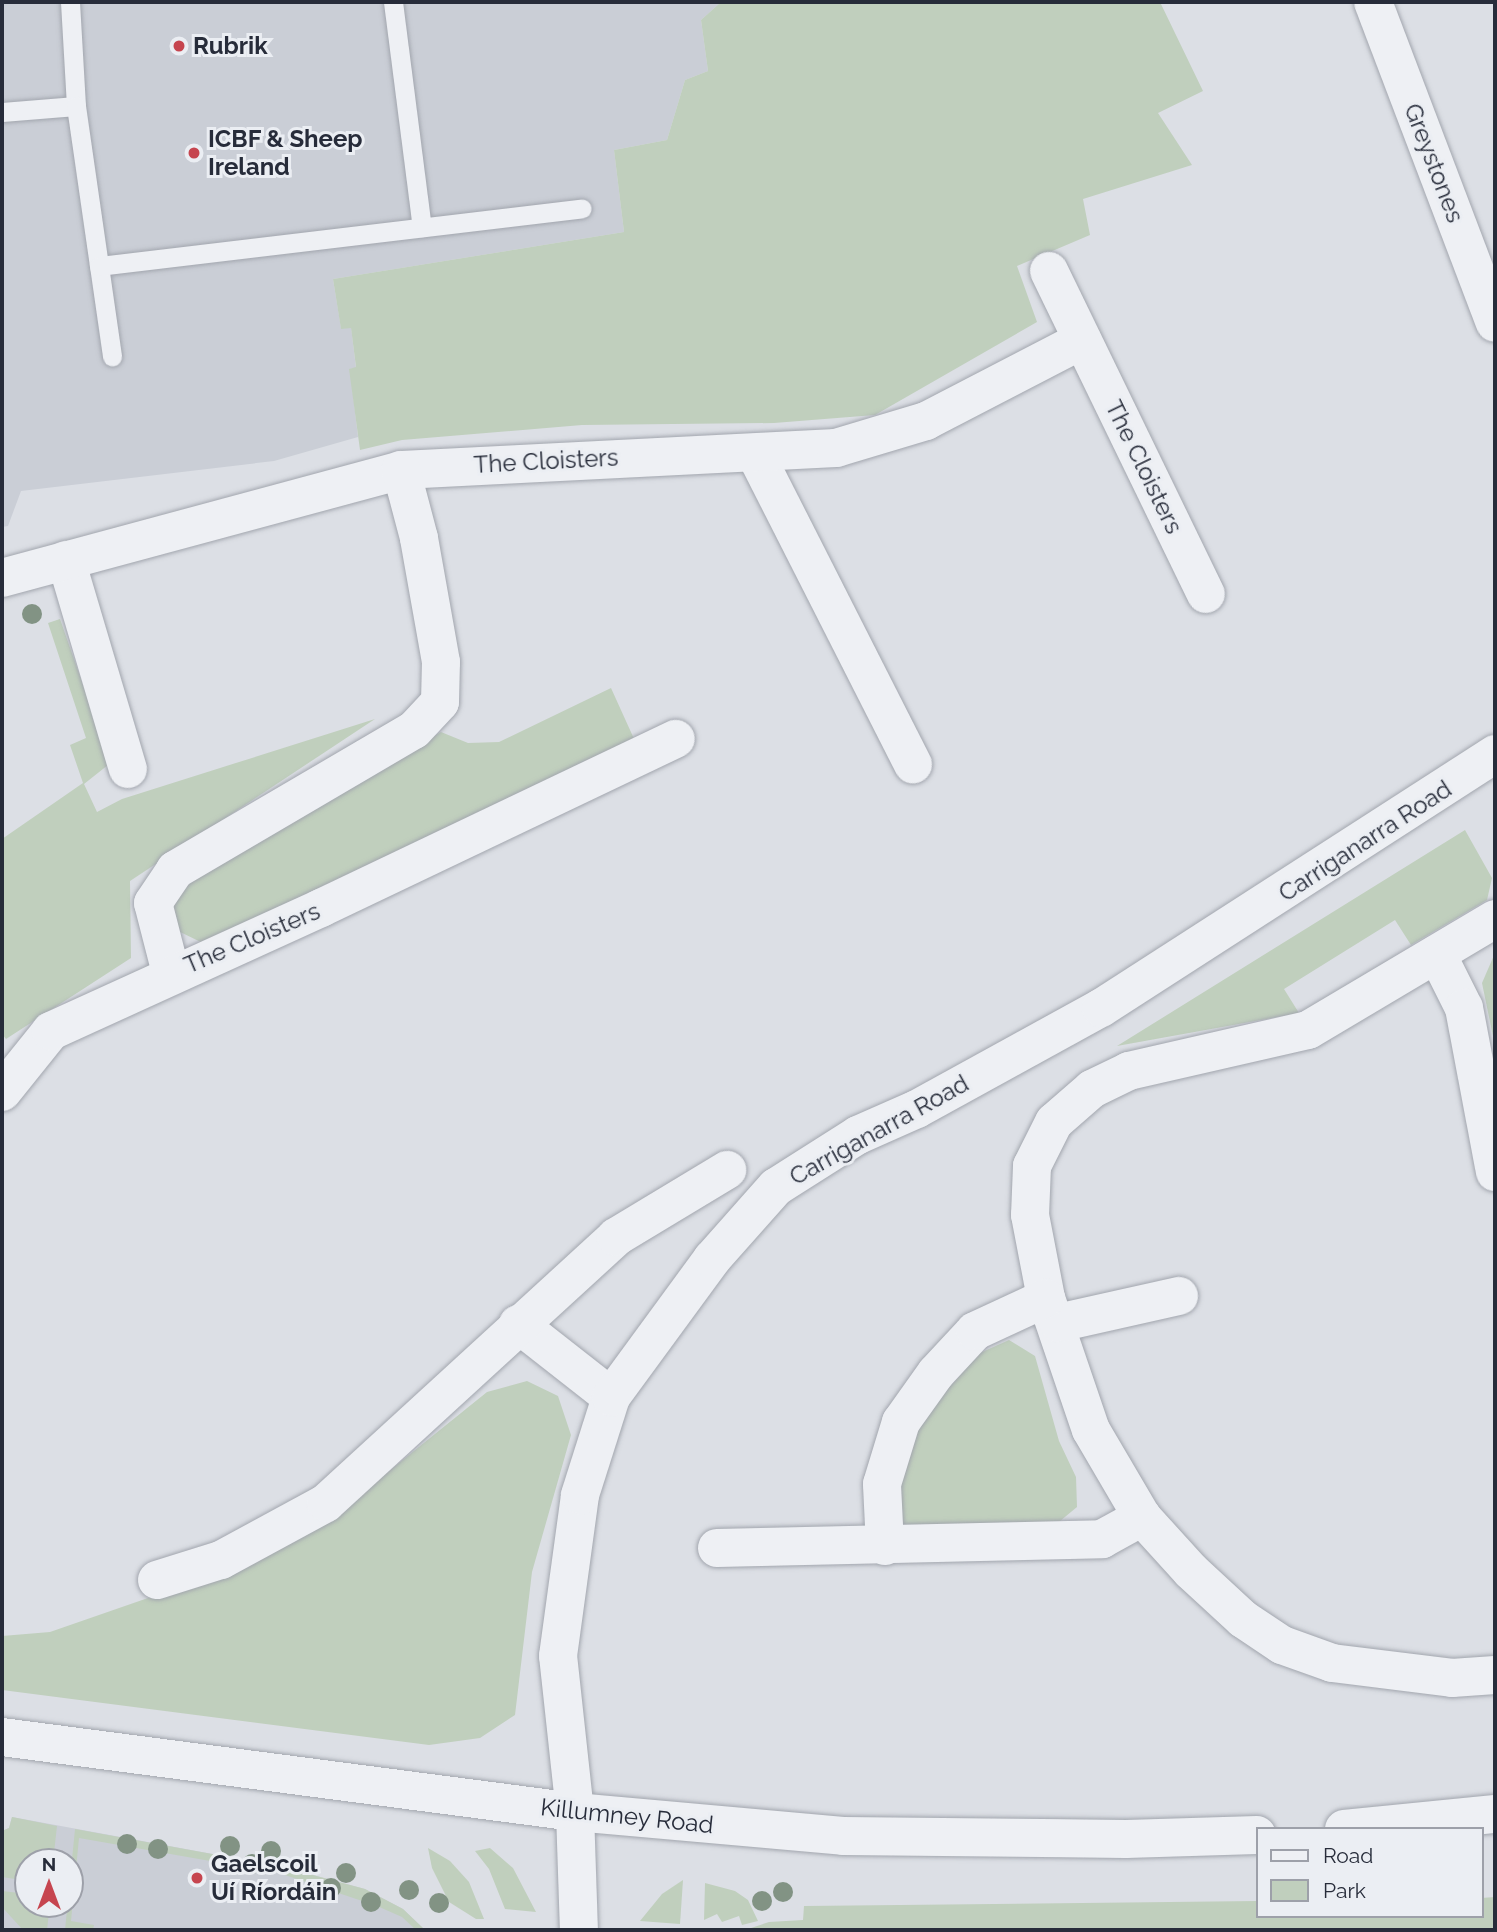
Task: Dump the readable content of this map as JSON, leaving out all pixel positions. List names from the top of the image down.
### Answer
{
  "streets": {
    "street": [
      "Greystones",
      "The Cloisters",
      "Carriganarra Road",
      "Killumney Road"
    ]
  },
  "crossings": [
    ["Carriganarra Road", "Killumney Road"]
  ],
  "places": ["Rubrik", "ICBF & Sheep Ireland", "Gaelscoil Uí Ríordáin"],
  "legend": ["Road", "Park"],
  "north": "top"
}
